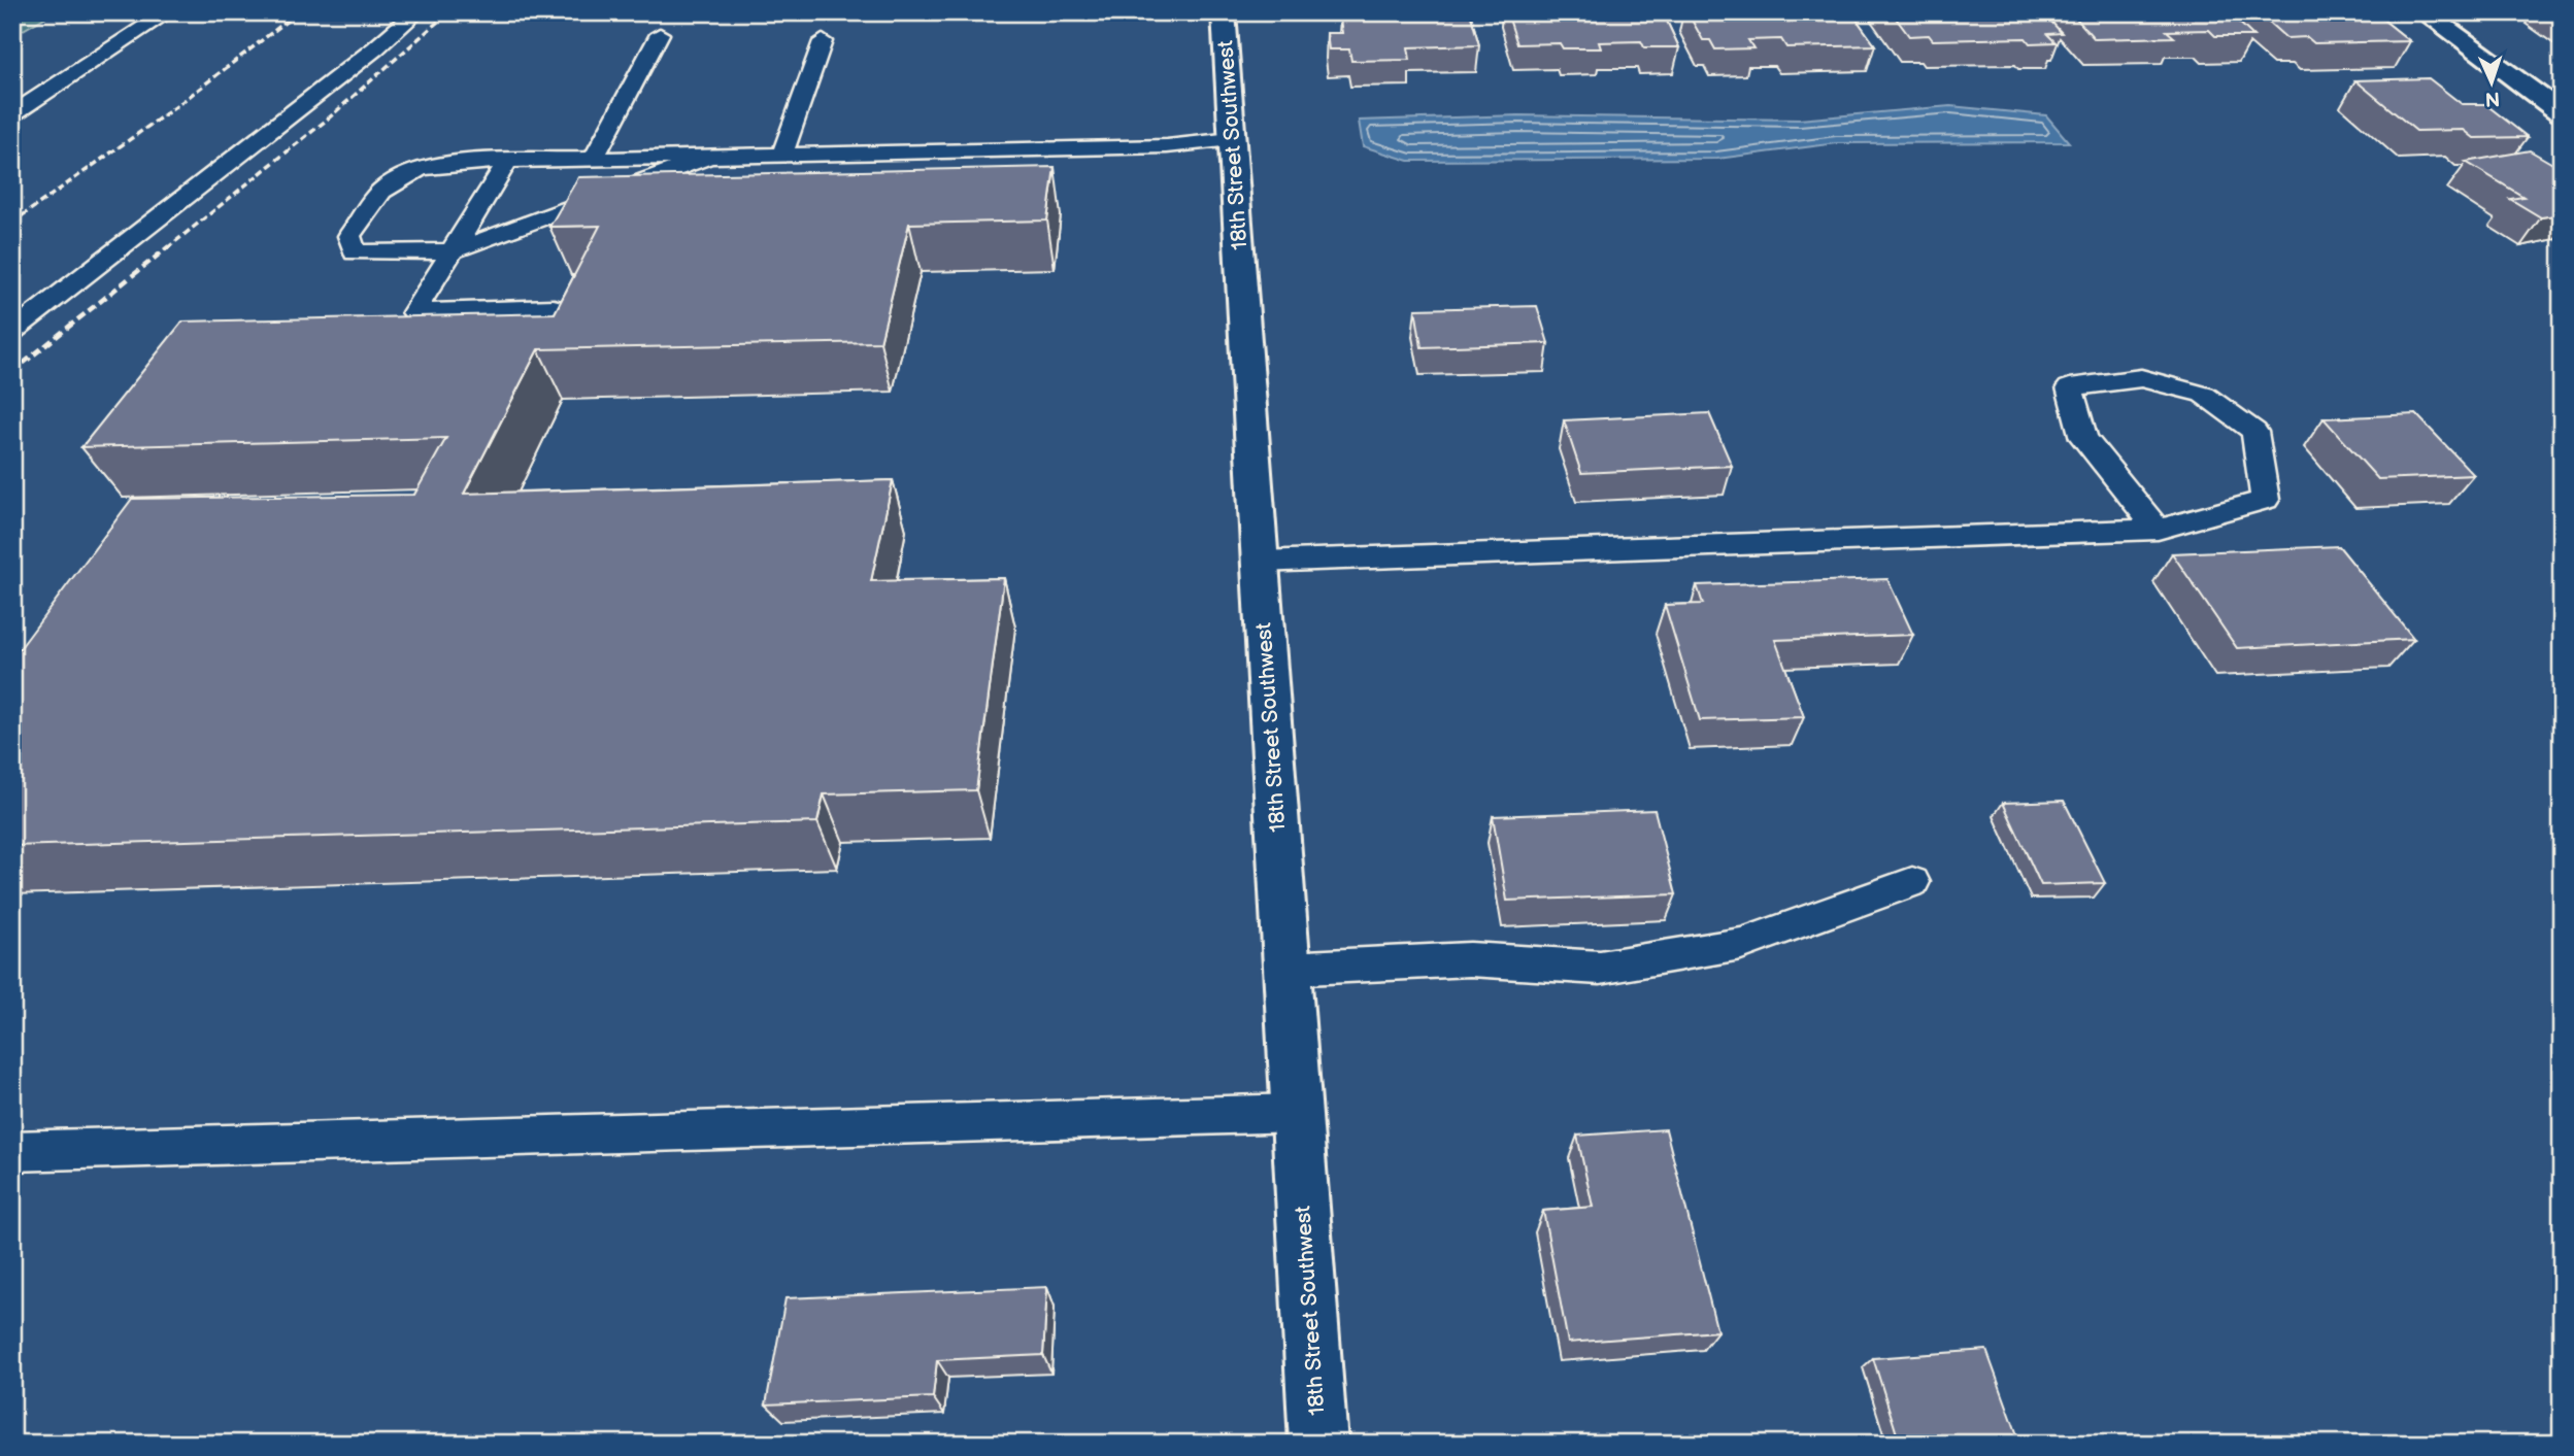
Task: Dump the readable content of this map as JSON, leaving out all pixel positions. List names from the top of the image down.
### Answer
{
  "streets": {
    "street": ["18th Street Southwest"]
  },
  "north": "bottom"
}
